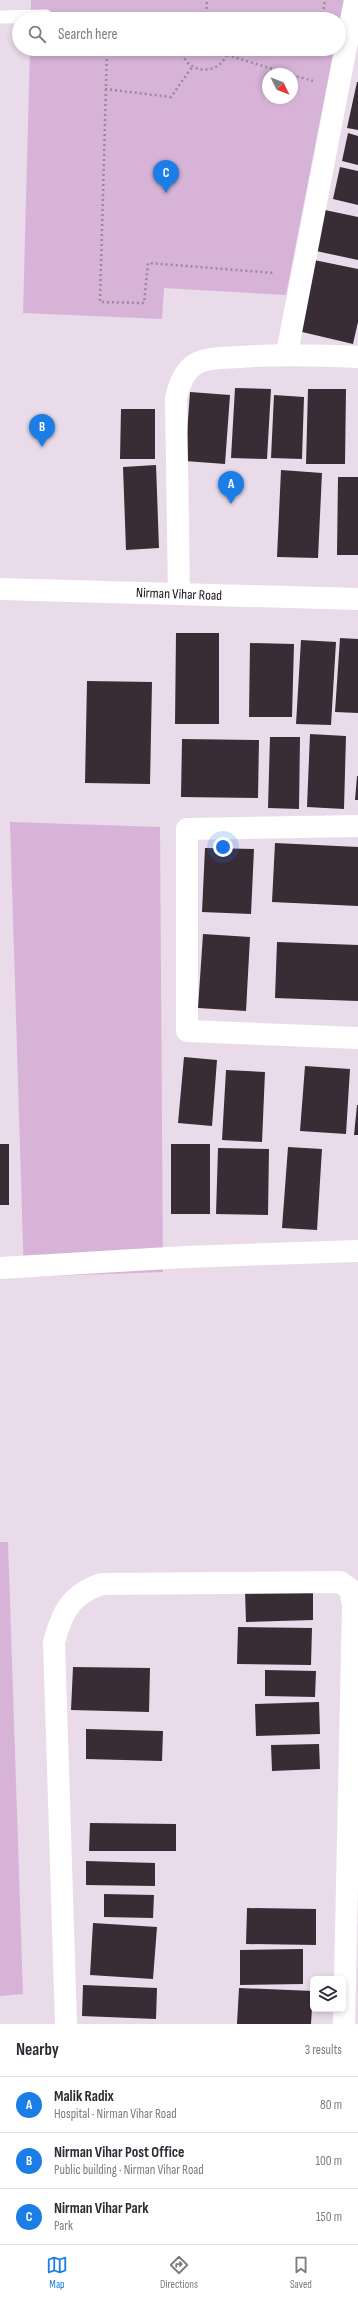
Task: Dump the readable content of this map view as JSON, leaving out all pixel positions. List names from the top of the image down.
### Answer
{
  "streets": {
    "street": ["Nirman Vihar Road"]
  },
  "north": "bottom right",
  "page": {
    "search": "Search here",
    "pins": ["C", "B", "A"],
    "heading": ["Nearby", "3 results"],
    "list": [
      {
        "mark": "A",
        "name": "Malik Radix",
        "note": "Hospital · Nirman Vihar Road",
        "value": "80 m"
      },
      {
        "mark": "B",
        "name": "Nirman Vihar Post Office",
        "note": "Public building · Nirman Vihar Road",
        "value": "100 m"
      },
      {
        "mark": "C",
        "name": "Nirman Vihar Park",
        "note": "Park",
        "value": "150 m"
      }
    ],
    "nav": ["Map", "Directions", "Saved"]
  }
}
